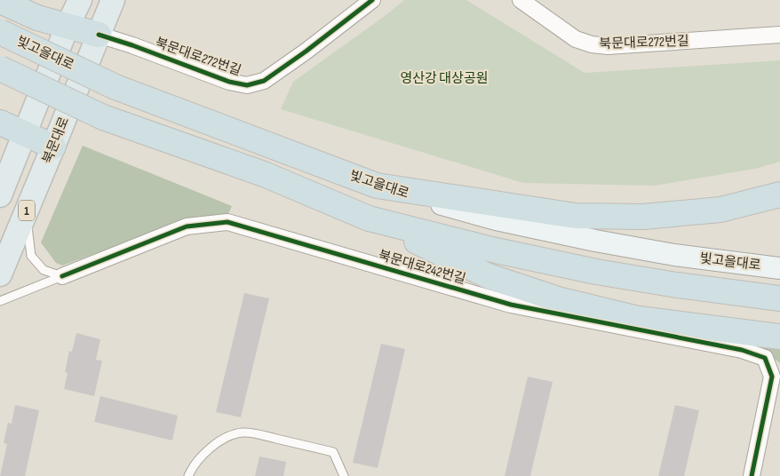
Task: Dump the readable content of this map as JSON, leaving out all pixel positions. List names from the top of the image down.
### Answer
{
  "streets": {
    "highway": ["빛고을대로"],
    "main road": ["북문대로", "1"],
    "street": ["북문대로272번길", "북문대로242번길"]
  },
  "crossings": [
    ["북문대로272번길", "북문대로"]
  ],
  "parks": ["영산강 대상공원"]
}
